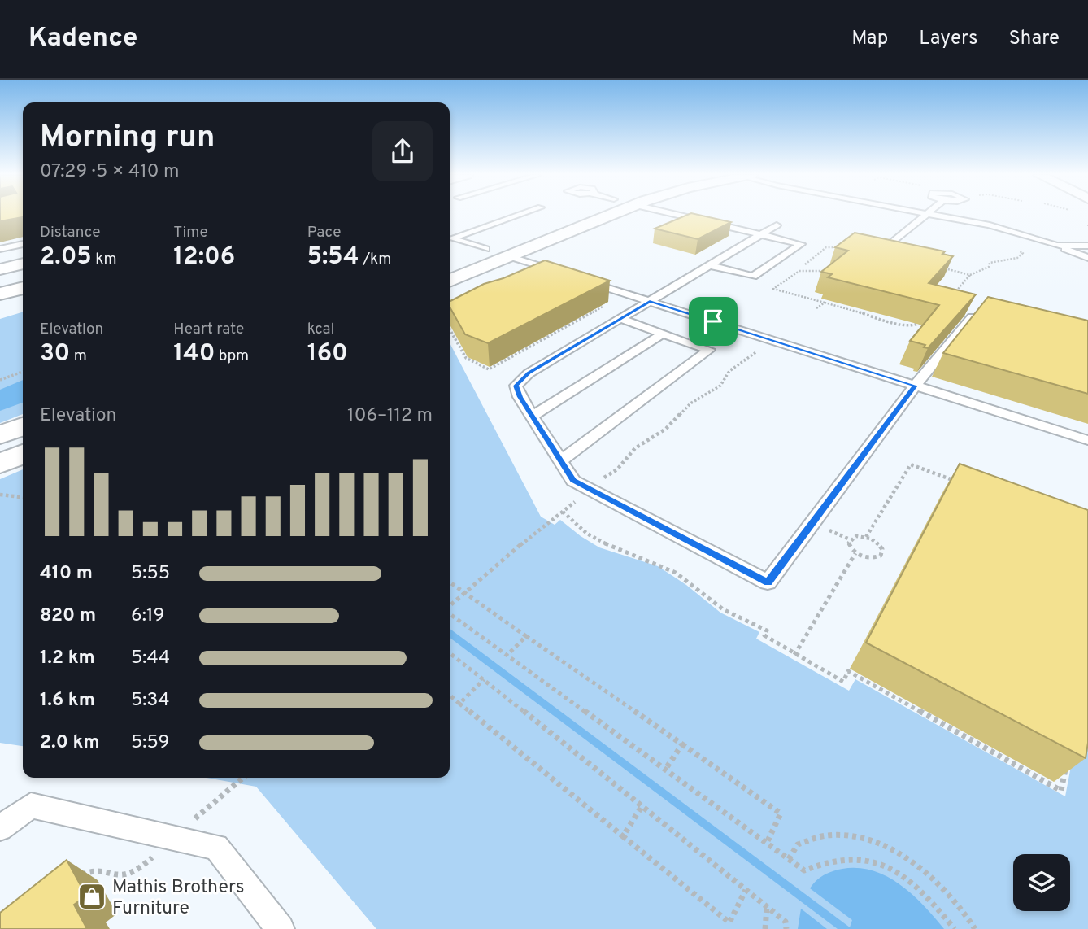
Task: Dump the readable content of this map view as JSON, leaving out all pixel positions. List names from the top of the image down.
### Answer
{
  "places": {
    "shop": ["Mathis Brothers Furniture"]
  },
  "page": {
    "header": "Kadence",
    "nav": ["Map", "Layers", "Share"],
    "heading": ["Morning run", "07:29 · 5 × 410 m"],
    "stats": [
      ["Distance", "2.05 km"],
      ["Time", "12:06"],
      ["Pace", "5:54 /km"],
      ["Elevation", "30 m"],
      ["Heart rate", "140 bpm"],
      ["kcal", "160"]
    ],
    "chart": ["Elevation", "106–112 m"],
    "list": [
      {
        "name": "410 m",
        "note": "5:55"
      },
      {
        "name": "820 m",
        "note": "6:19"
      },
      {
        "name": "1.2 km",
        "note": "5:44"
      },
      {
        "name": "1.6 km",
        "note": "5:34"
      },
      {
        "name": "2.0 km",
        "note": "5:59"
      }
    ]
  }
}
